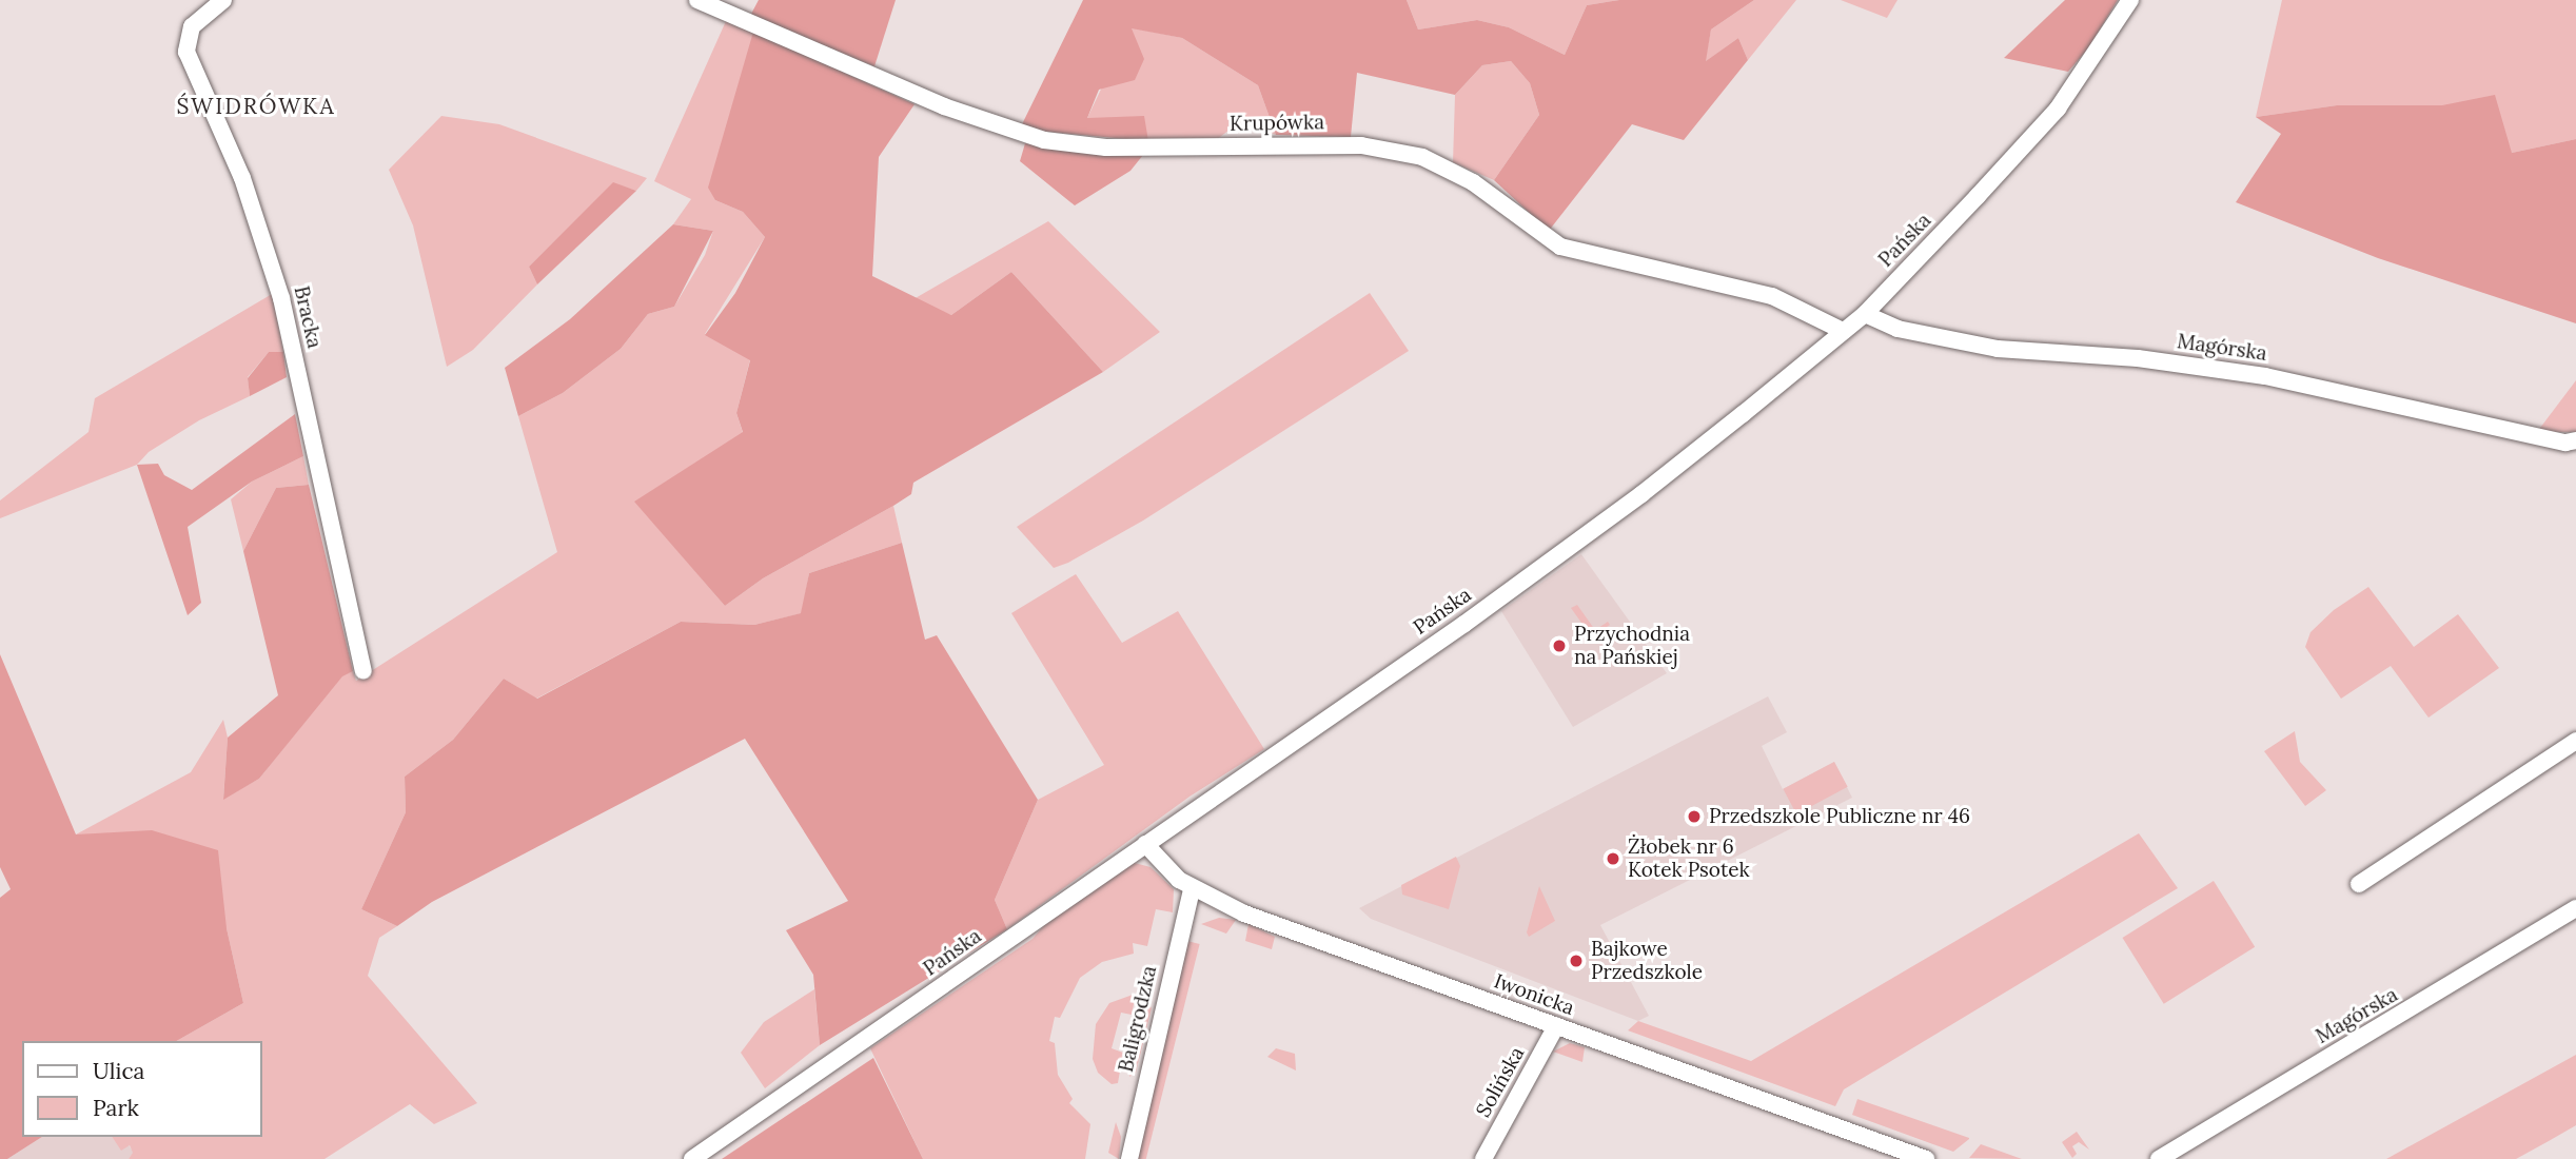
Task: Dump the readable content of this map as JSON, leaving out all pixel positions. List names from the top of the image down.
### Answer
{
  "streets": {
    "street": [
      "Krupówka",
      "Pańska",
      "Bracka",
      "Magórska",
      "Iwonicka",
      "Baligrodzka",
      "Solińska"
    ]
  },
  "crossings": [
    ["Krupówka", "Pańska"],
    ["Pańska", "Magórska"],
    ["Pańska", "Iwonicka"],
    ["Iwonicka", "Baligrodzka"],
    ["Iwonicka", "Solińska"]
  ],
  "districts": ["ŚWIDRÓWKA"],
  "places": [
    "Przychodnia na Pańskiej",
    "Przedszkole Publiczne nr 46",
    "Żłobek nr 6 Kotek Psotek",
    "Bajkowe Przedszkole"
  ],
  "legend": ["Ulica", "Park"]
}
